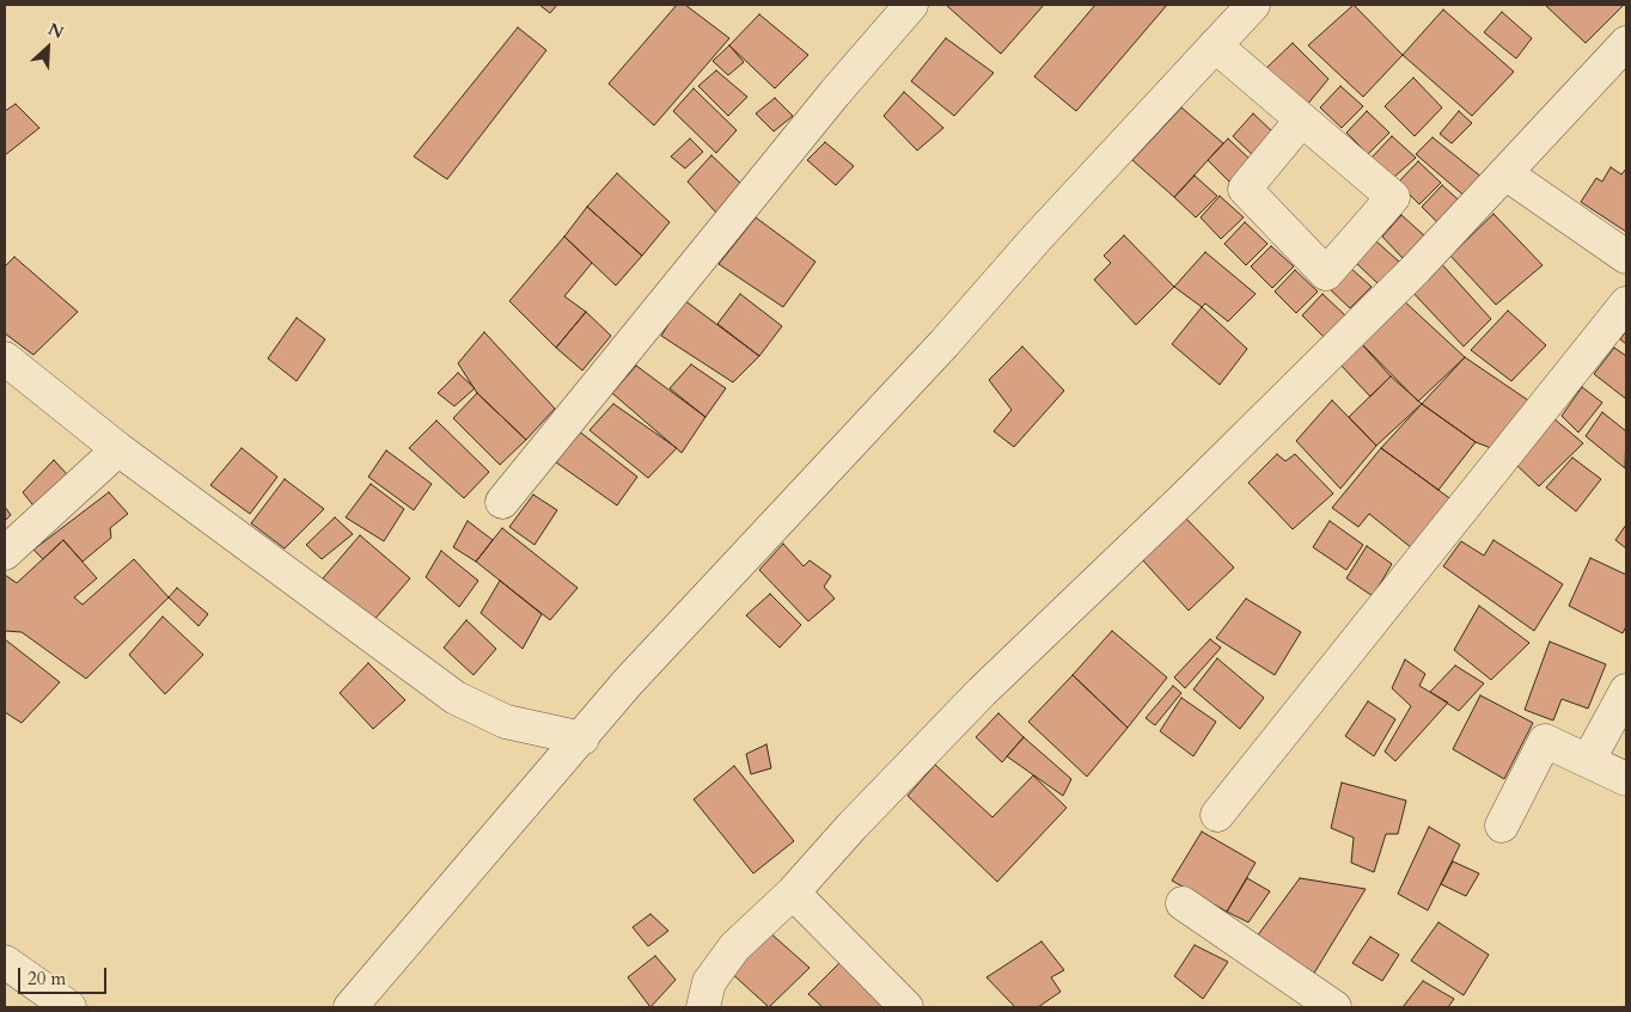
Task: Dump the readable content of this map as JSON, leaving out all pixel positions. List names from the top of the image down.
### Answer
{
  "scale_bar": "20 m",
  "north": "top right"
}
